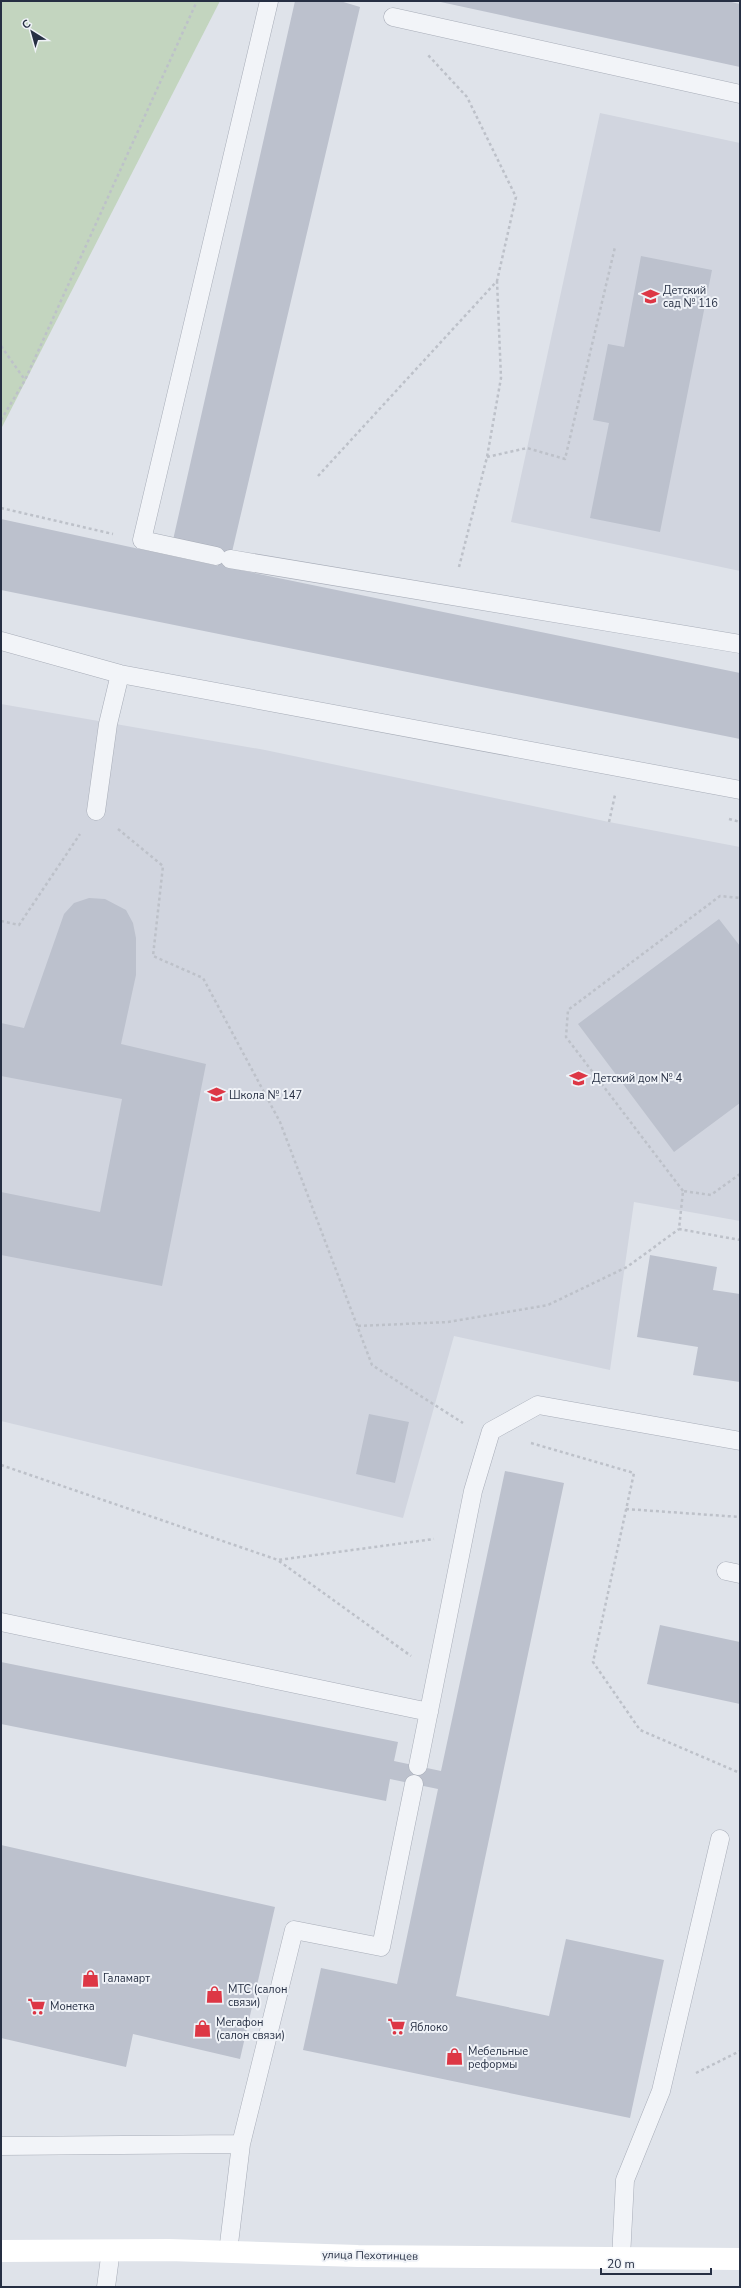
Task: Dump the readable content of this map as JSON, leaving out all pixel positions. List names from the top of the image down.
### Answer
{
  "streets": {
    "main road": ["улица Пехотинцев"]
  },
  "places": {
    "school or university": ["Детский сад № 116", "Детский дом № 4", "Школа № 147"],
    "shop": [
      "Галамарт",
      "МТС (салон связи)",
      "Мегафон (салон связи)",
      "Мебельные реформы"
    ],
    "supermarket": ["Монетка", "Яблоко"]
  },
  "scale_bar": "20 m",
  "north": "top left"
}
